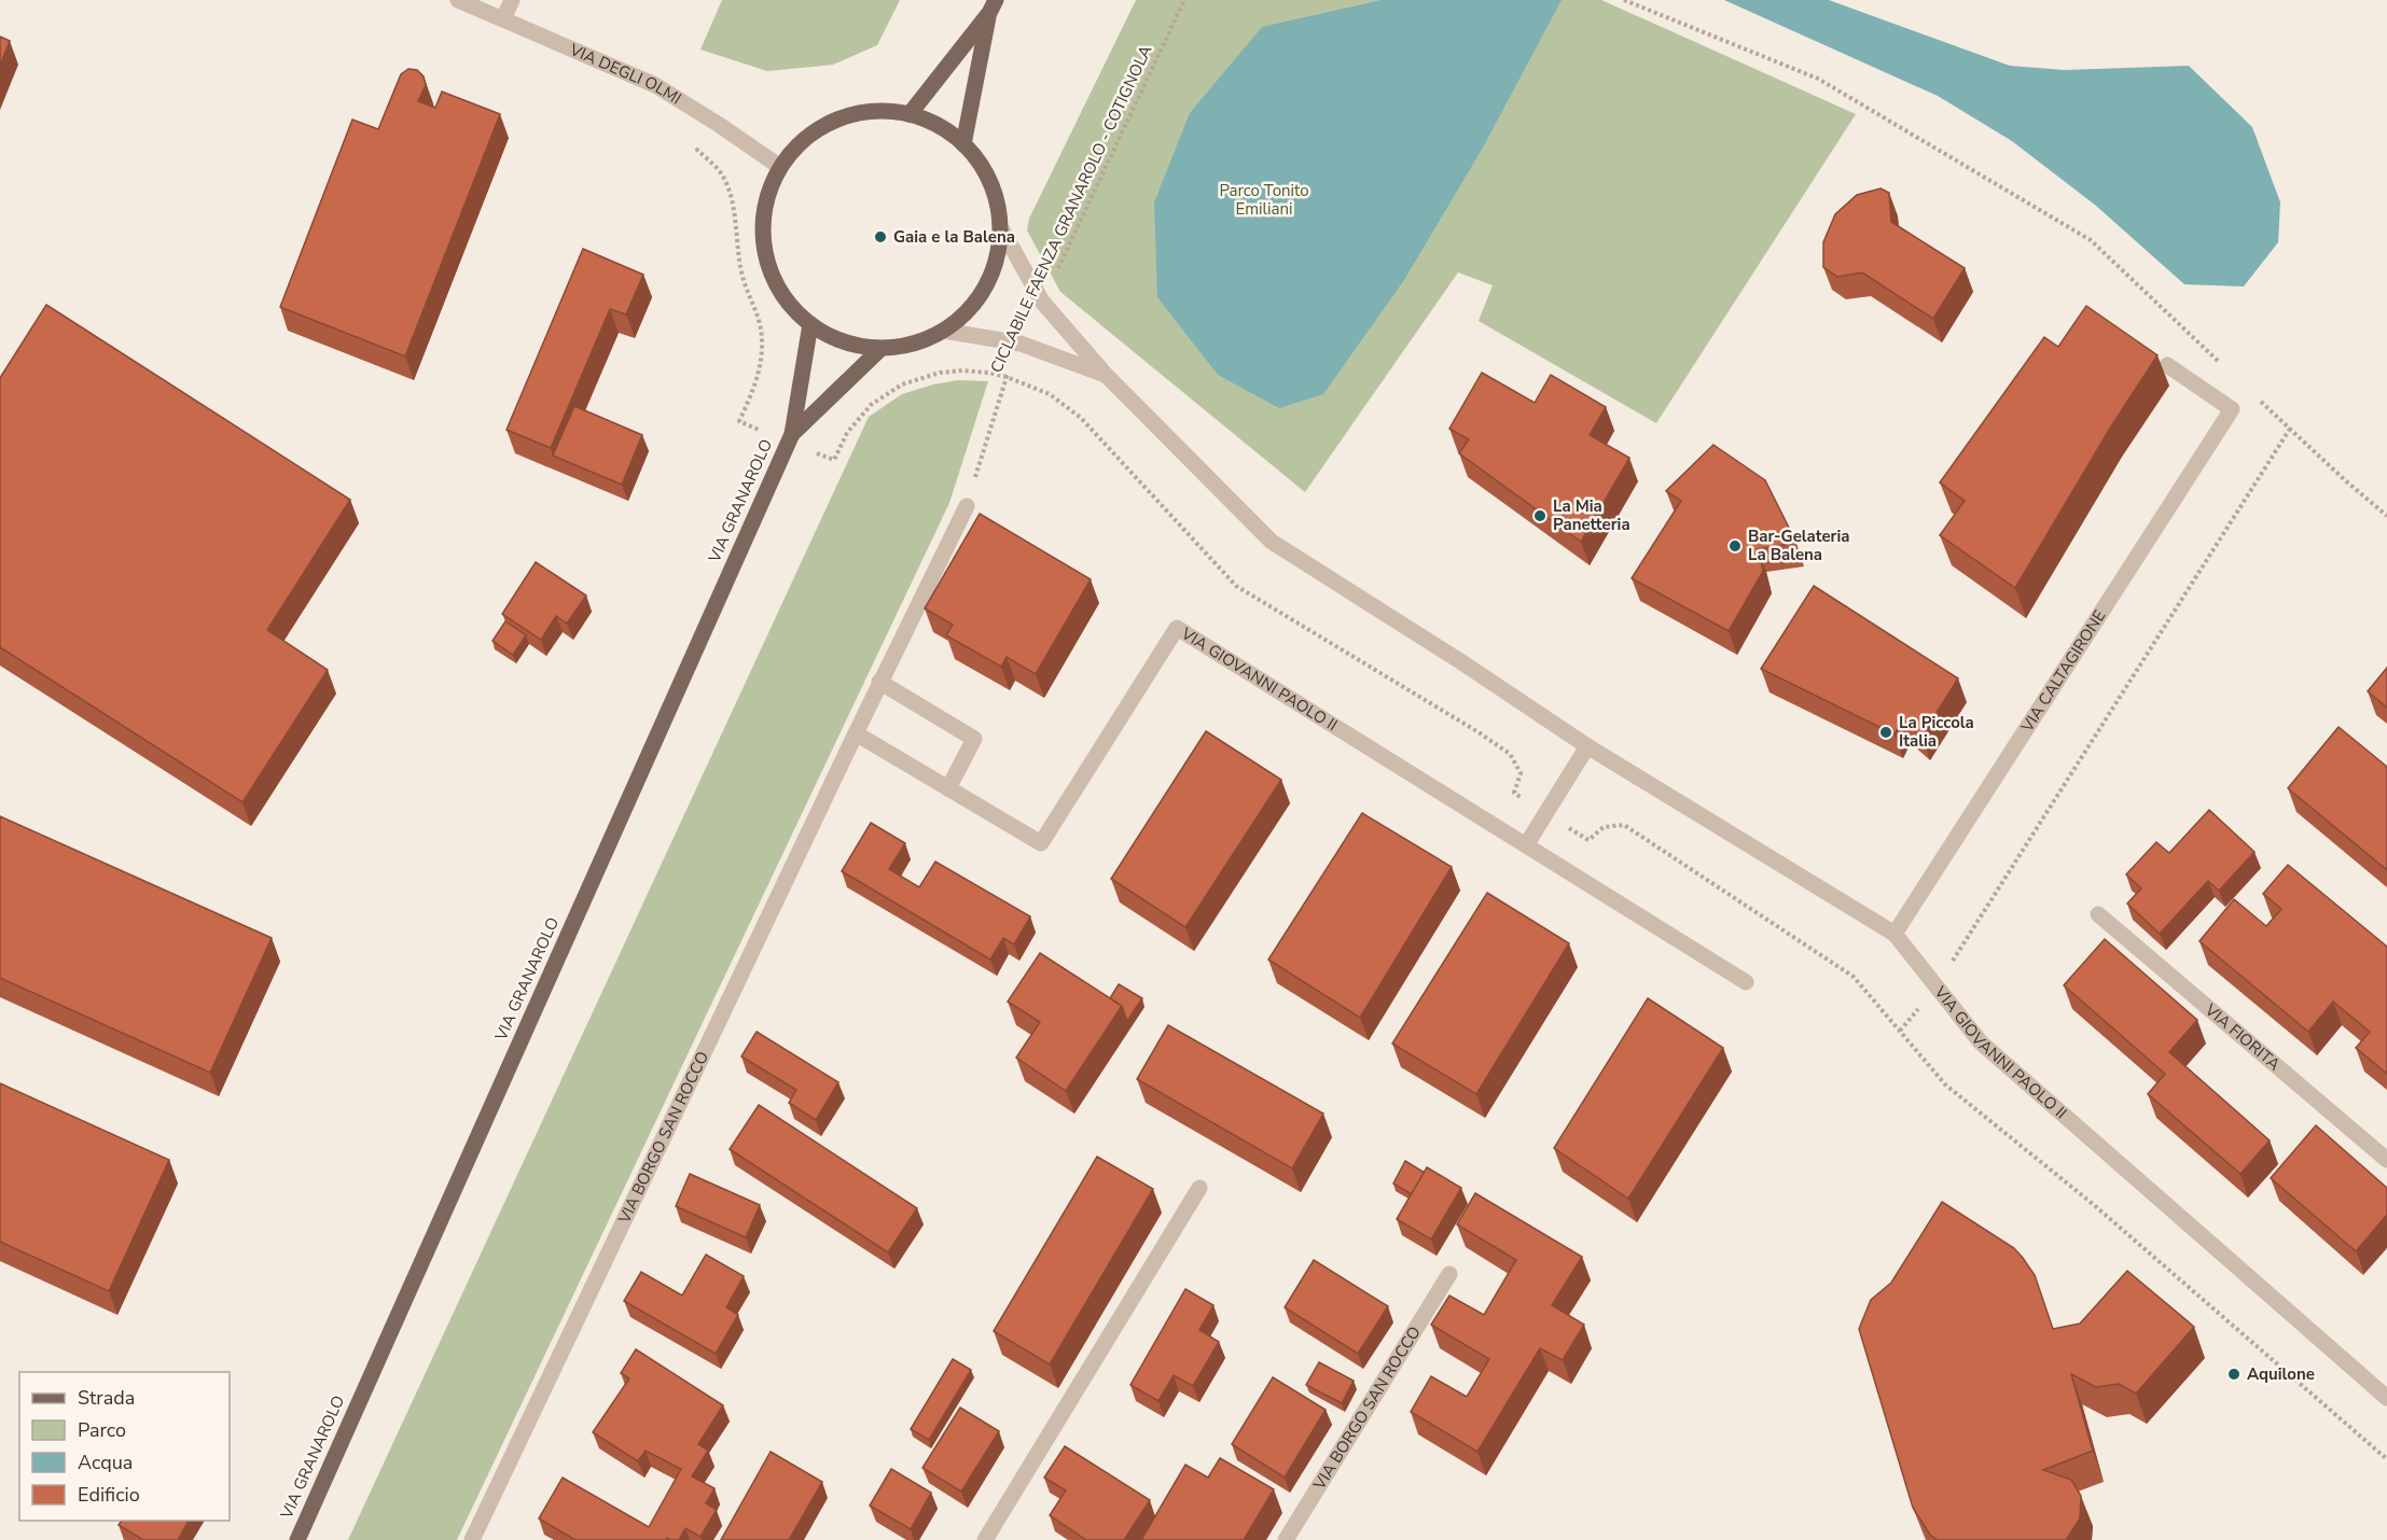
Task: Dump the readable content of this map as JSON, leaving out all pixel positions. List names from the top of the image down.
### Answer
{
  "streets": {
    "main road": ["VIA GRANAROLO"],
    "street": [
      "VIA DEGLI OLMI",
      "VIA CALTAGIRONE",
      "VIA GIOVANNI PAOLO II",
      "VIA FIORITA",
      "VIA BORGO SAN ROCCO"
    ],
    "path": ["CICLABILE FAENZA GRANAROLO - COTIGNOLA"]
  },
  "crossings": [
    ["CICLABILE FAENZA GRANAROLO - COTIGNOLA", "VIA GIOVANNI PAOLO II"],
    ["CICLABILE FAENZA GRANAROLO - COTIGNOLA", "VIA BORGO SAN ROCCO"],
    ["VIA CALTAGIRONE", "VIA GIOVANNI PAOLO II"]
  ],
  "parks": ["Parco Tonito Emiliani"],
  "places": [
    "Gaia e la Balena",
    "La Mia Panetteria",
    "Bar-Gelateria La Balena",
    "La Piccola Italia",
    "Aquilone"
  ],
  "legend": [
    "Strada",
    "Parco",
    "Acqua",
    "Edificio"
  ]
}
